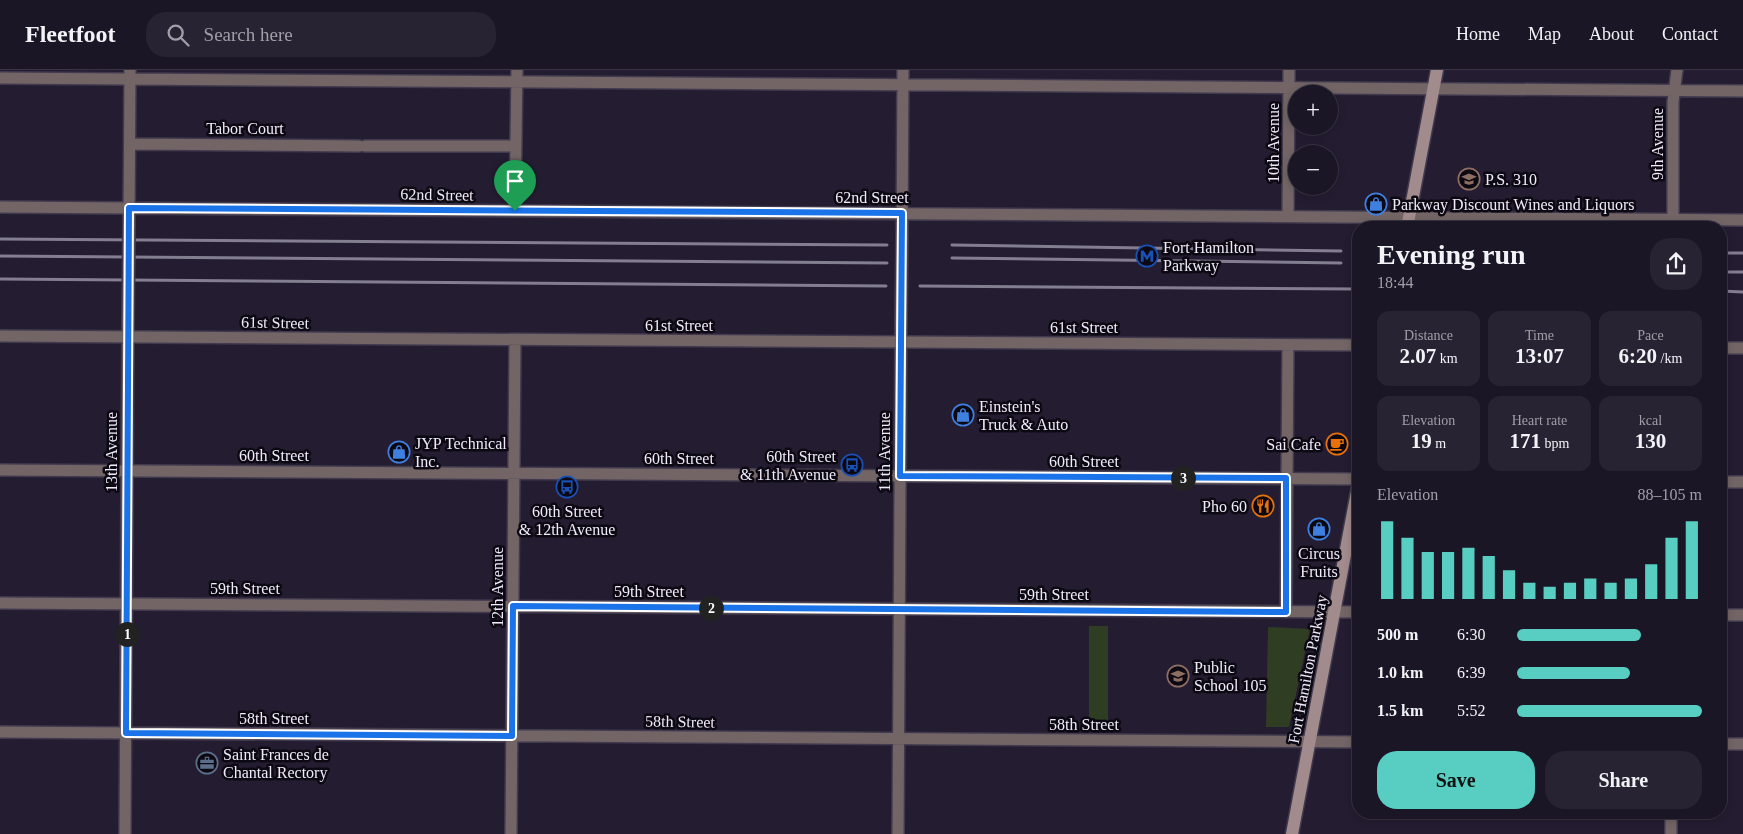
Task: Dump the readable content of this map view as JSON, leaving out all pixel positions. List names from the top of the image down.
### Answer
{
  "streets": {
    "main road": ["Fort Hamilton Parkway"],
    "street": [
      "Tabor Court",
      "10th Avenue",
      "9th Avenue",
      "62nd Street",
      "61st Street",
      "13th Avenue",
      "11th Avenue",
      "60th Street",
      "12th Avenue",
      "59th Street",
      "58th Street"
    ]
  },
  "crossings": [
    ["Tabor Court", "13th Avenue"],
    ["10th Avenue", "62nd Street"],
    ["9th Avenue", "62nd Street"],
    ["62nd Street", "13th Avenue"],
    ["62nd Street", "11th Avenue"],
    ["61st Street", "13th Avenue"],
    ["61st Street", "11th Avenue"],
    ["61st Street", "12th Avenue"],
    ["13th Avenue", "60th Street"],
    ["13th Avenue", "59th Street"],
    ["13th Avenue", "58th Street"],
    ["11th Avenue", "60th Street"],
    ["11th Avenue", "59th Street"],
    ["11th Avenue", "58th Street"],
    ["60th Street", "12th Avenue"],
    ["12th Avenue", "59th Street"],
    ["12th Avenue", "58th Street"],
    ["59th Street", "Fort Hamilton Parkway"],
    ["Fort Hamilton Parkway", "58th Street"]
  ],
  "places": {
    "school or university": ["P.S. 310", "Public School 105"],
    "shop": [
      "Parkway Discount Wines and Liquors",
      "Einstein's Truck & Auto",
      "JYP Technical Inc.",
      "Circus Fruits"
    ],
    "metro station": ["Fort Hamilton Parkway"],
    "cafe": ["Sai Cafe"],
    "bus stop": ["60th Street & 11th Avenue", "60th Street & 12th Avenue"],
    "restaurant": ["Pho 60"],
    "office": ["Saint Frances de Chantal Rectory"]
  },
  "page": {
    "header": "Fleetfoot",
    "search": "Search here",
    "nav": [
      "Home",
      "Map",
      "About",
      "Contact"
    ],
    "map_buttons": ["+", "−"],
    "heading": ["Evening run", "18:44"],
    "stats": [
      ["Distance", "2.07 km"],
      ["Time", "13:07"],
      ["Pace", "6:20 /km"],
      ["Elevation", "19 m"],
      ["Heart rate", "171 bpm"],
      ["kcal", "130"]
    ],
    "pins": ["3", "2", "1"],
    "chart": ["Elevation", "88–105 m"],
    "list": [
      {
        "name": "500 m",
        "note": "6:30"
      },
      {
        "name": "1.0 km",
        "note": "6:39"
      },
      {
        "name": "1.5 km",
        "note": "5:52"
      }
    ],
    "buttons": ["Save", "Share"]
  }
}
